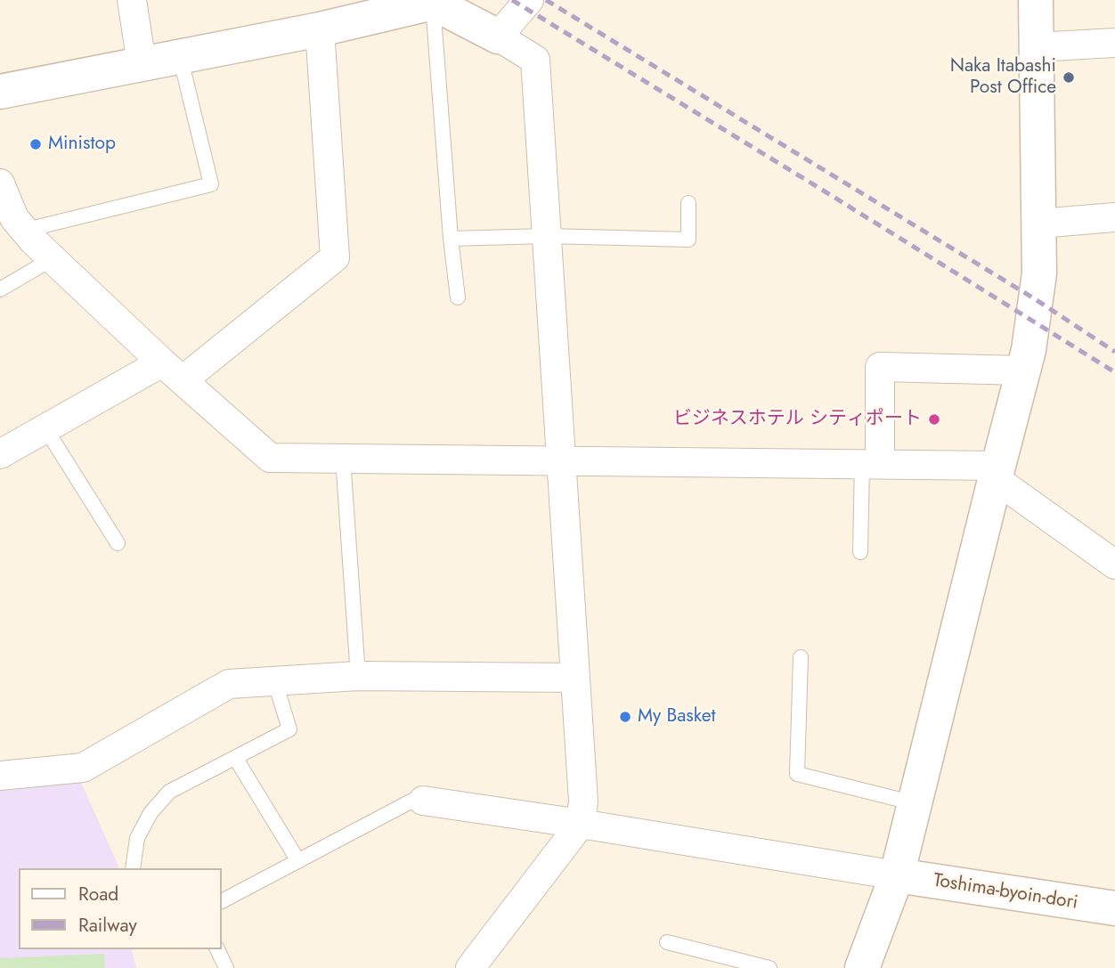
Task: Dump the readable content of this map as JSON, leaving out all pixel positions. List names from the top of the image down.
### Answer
{
  "streets": {
    "street": ["Toshima-byoin-dori"]
  },
  "places": [
    "Naka Itabashi Post Office",
    "Ministop",
    "ビジネスホテル シティポート",
    "My Basket"
  ],
  "legend": ["Road", "Railway"]
}
